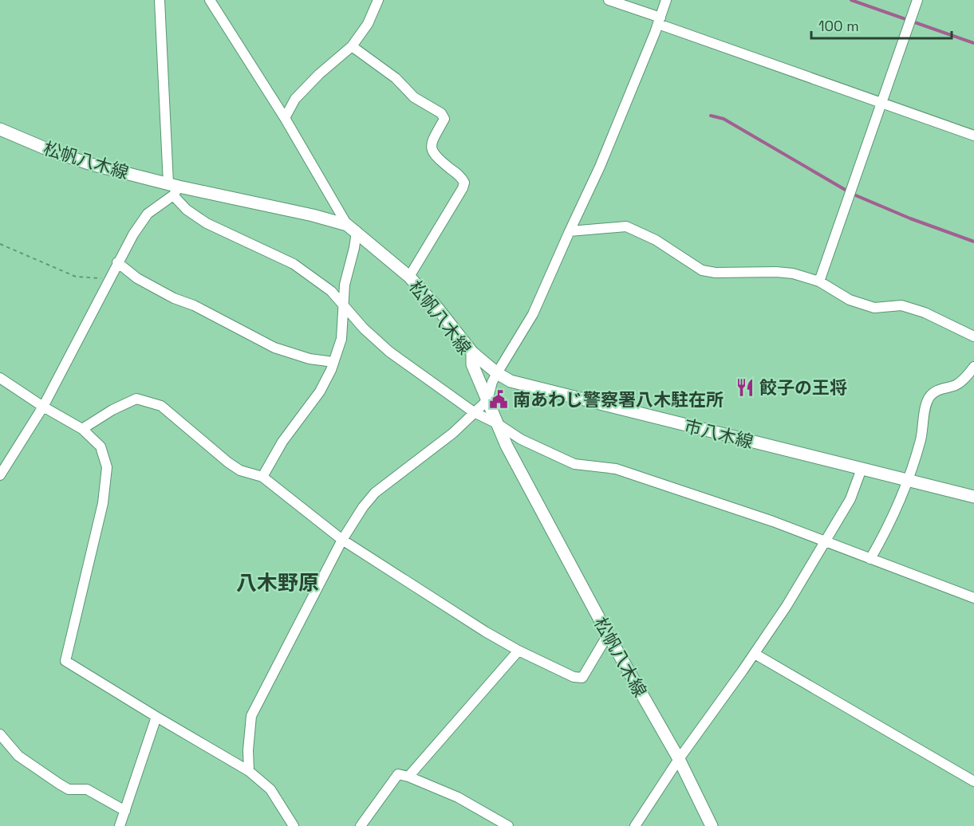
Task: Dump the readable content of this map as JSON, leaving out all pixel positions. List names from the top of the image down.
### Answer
{
  "streets": {
    "main road": ["松帆八木線", "市八木線"]
  },
  "crossings": [
    ["松帆八木線", "市八木線"]
  ],
  "districts": ["八木野原"],
  "places": {
    "restaurant": ["餃子の王将"],
    "public building": ["南あわじ警察署八木駐在所"]
  },
  "scale_bar": "100 m"
}
